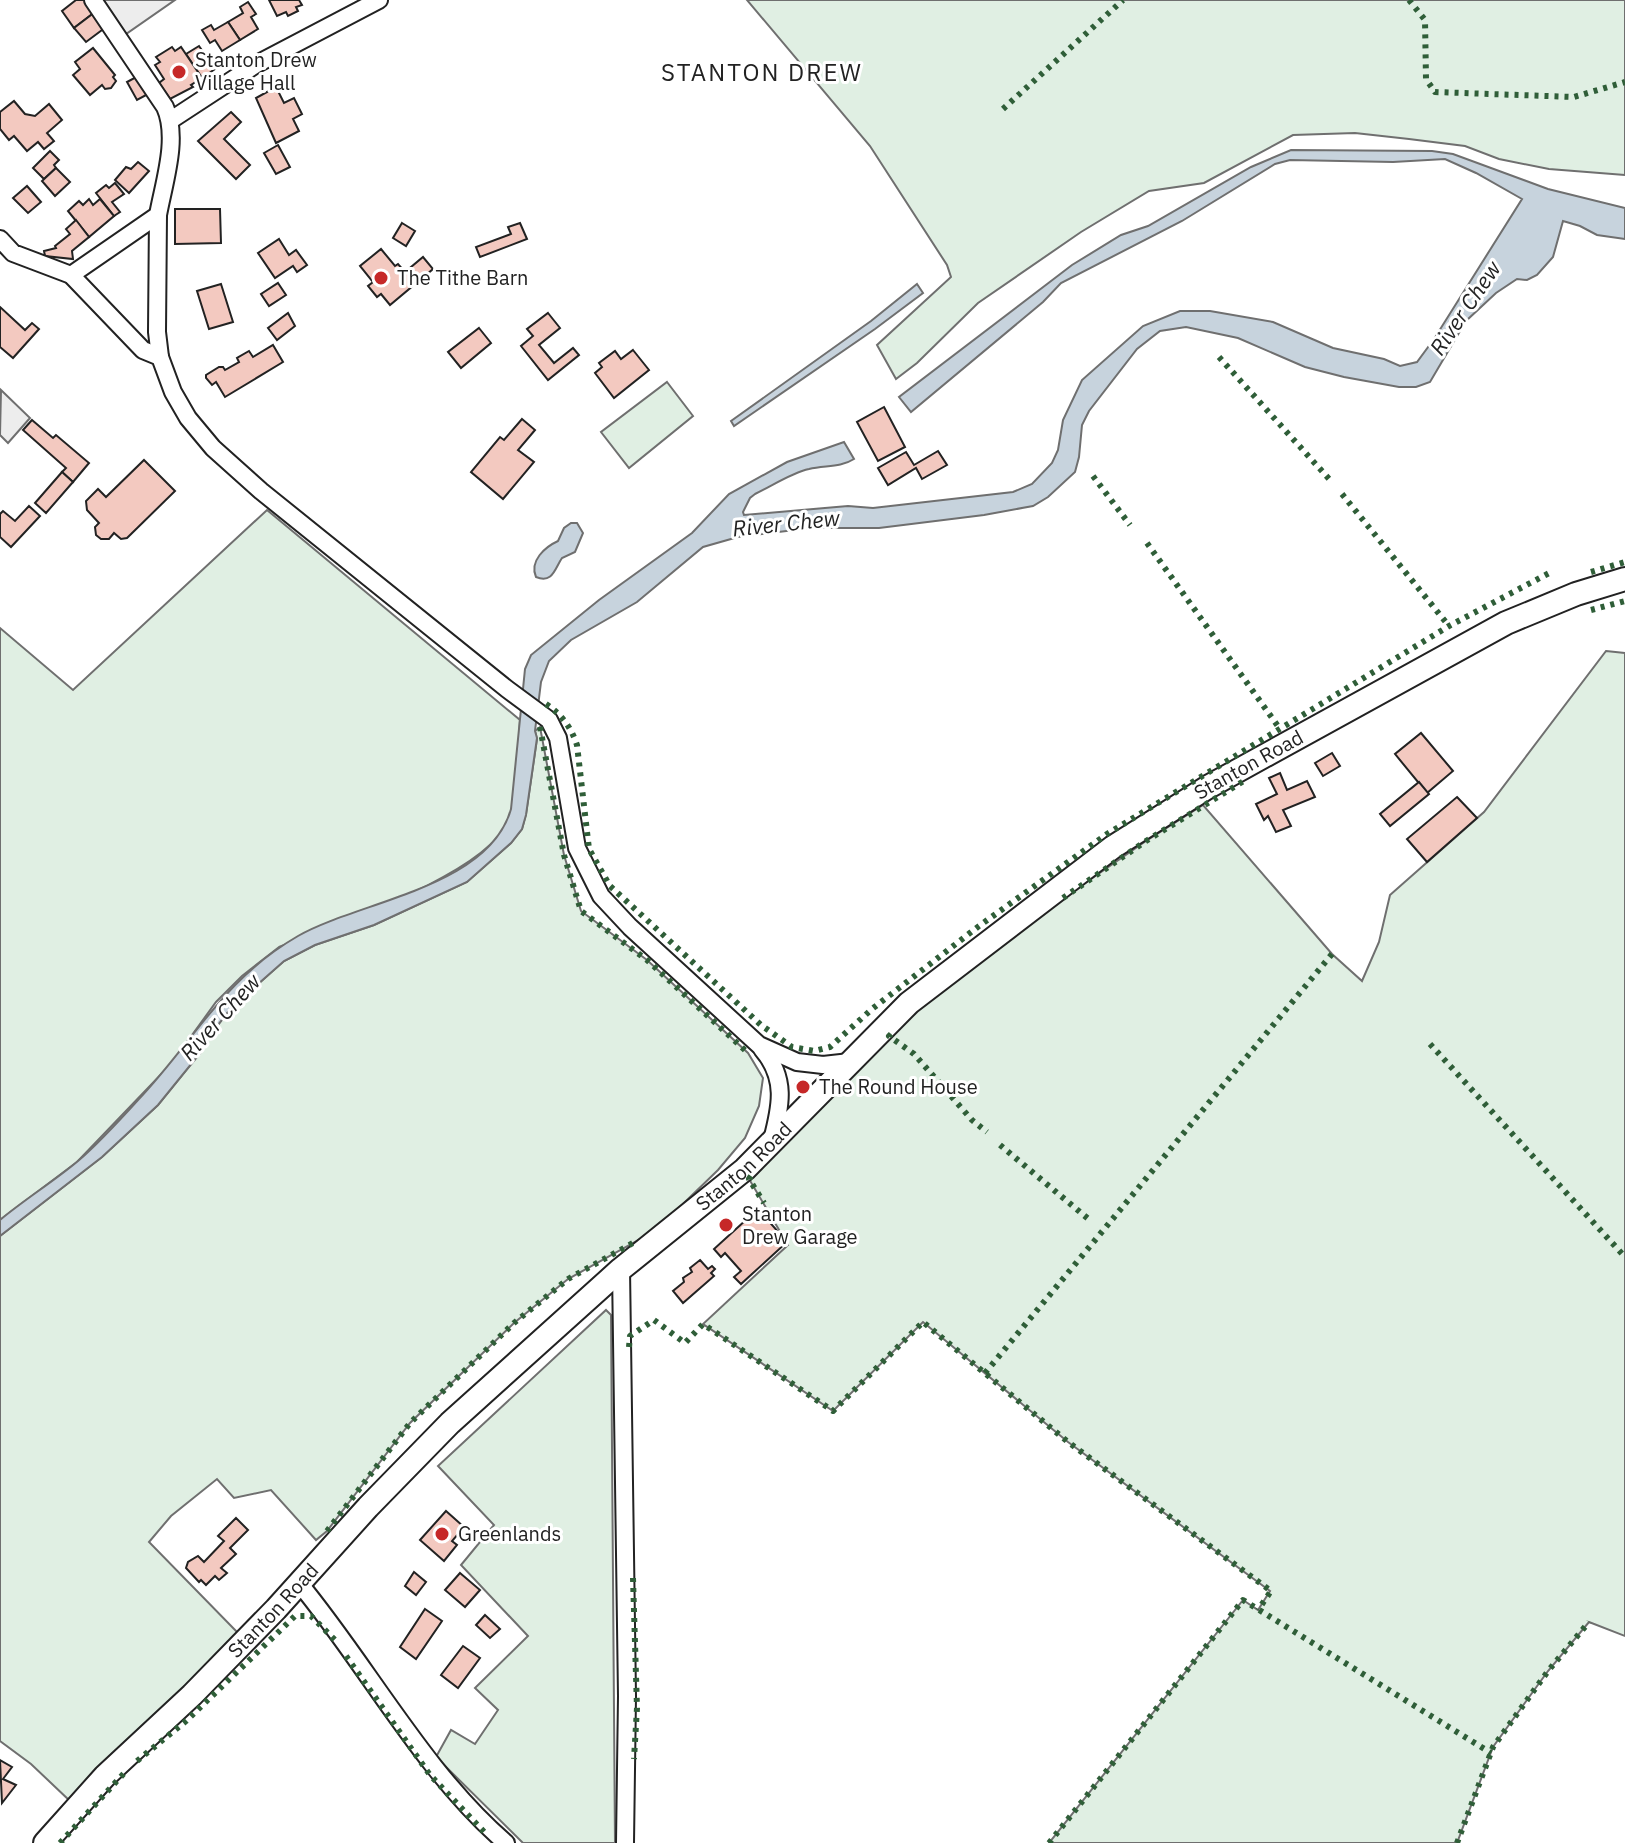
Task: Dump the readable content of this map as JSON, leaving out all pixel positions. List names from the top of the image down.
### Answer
{
  "streets": {
    "main road": ["Stanton Road"]
  },
  "districts": ["STANTON DREW"],
  "water": ["River Chew"],
  "places": [
    "Stanton Drew Village Hall",
    "The Tithe Barn",
    "The Round House",
    "Stanton Drew Garage",
    "Greenlands"
  ]
}
